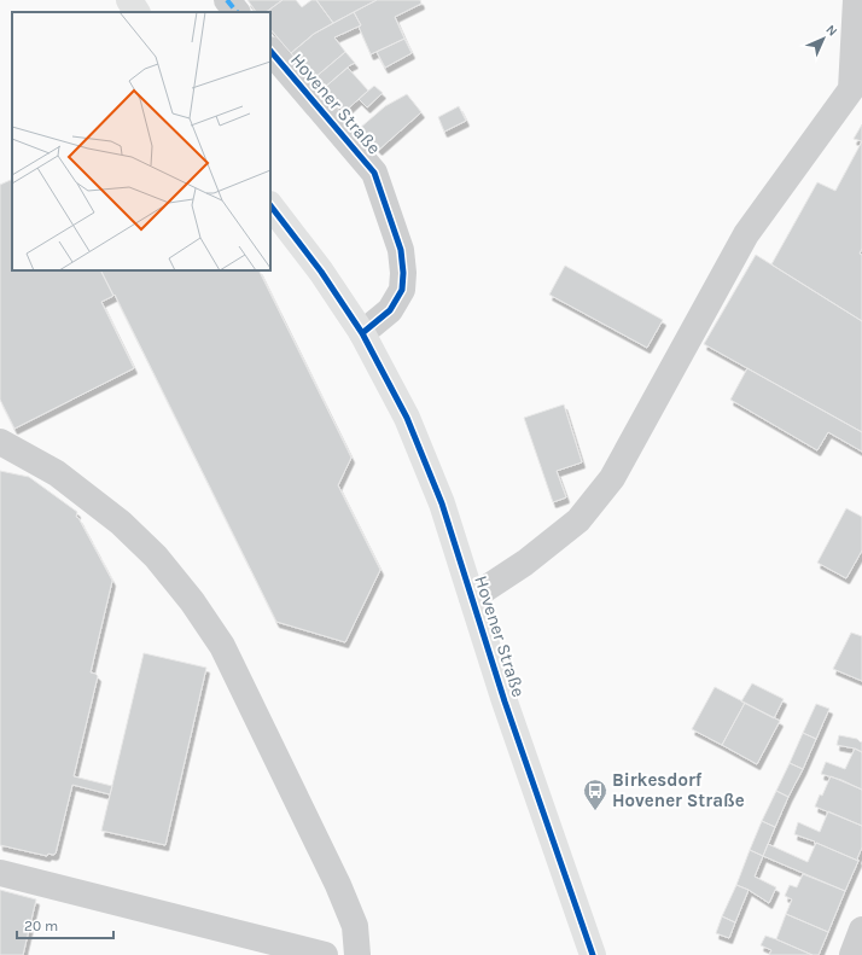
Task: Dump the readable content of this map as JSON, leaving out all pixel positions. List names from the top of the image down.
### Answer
{
  "streets": {
    "main road": ["Hovener Straße"]
  },
  "places": {
    "bus stop": ["Birkesdorf Hovener Straße"]
  },
  "scale_bar": "20 m",
  "north": "top right"
}
